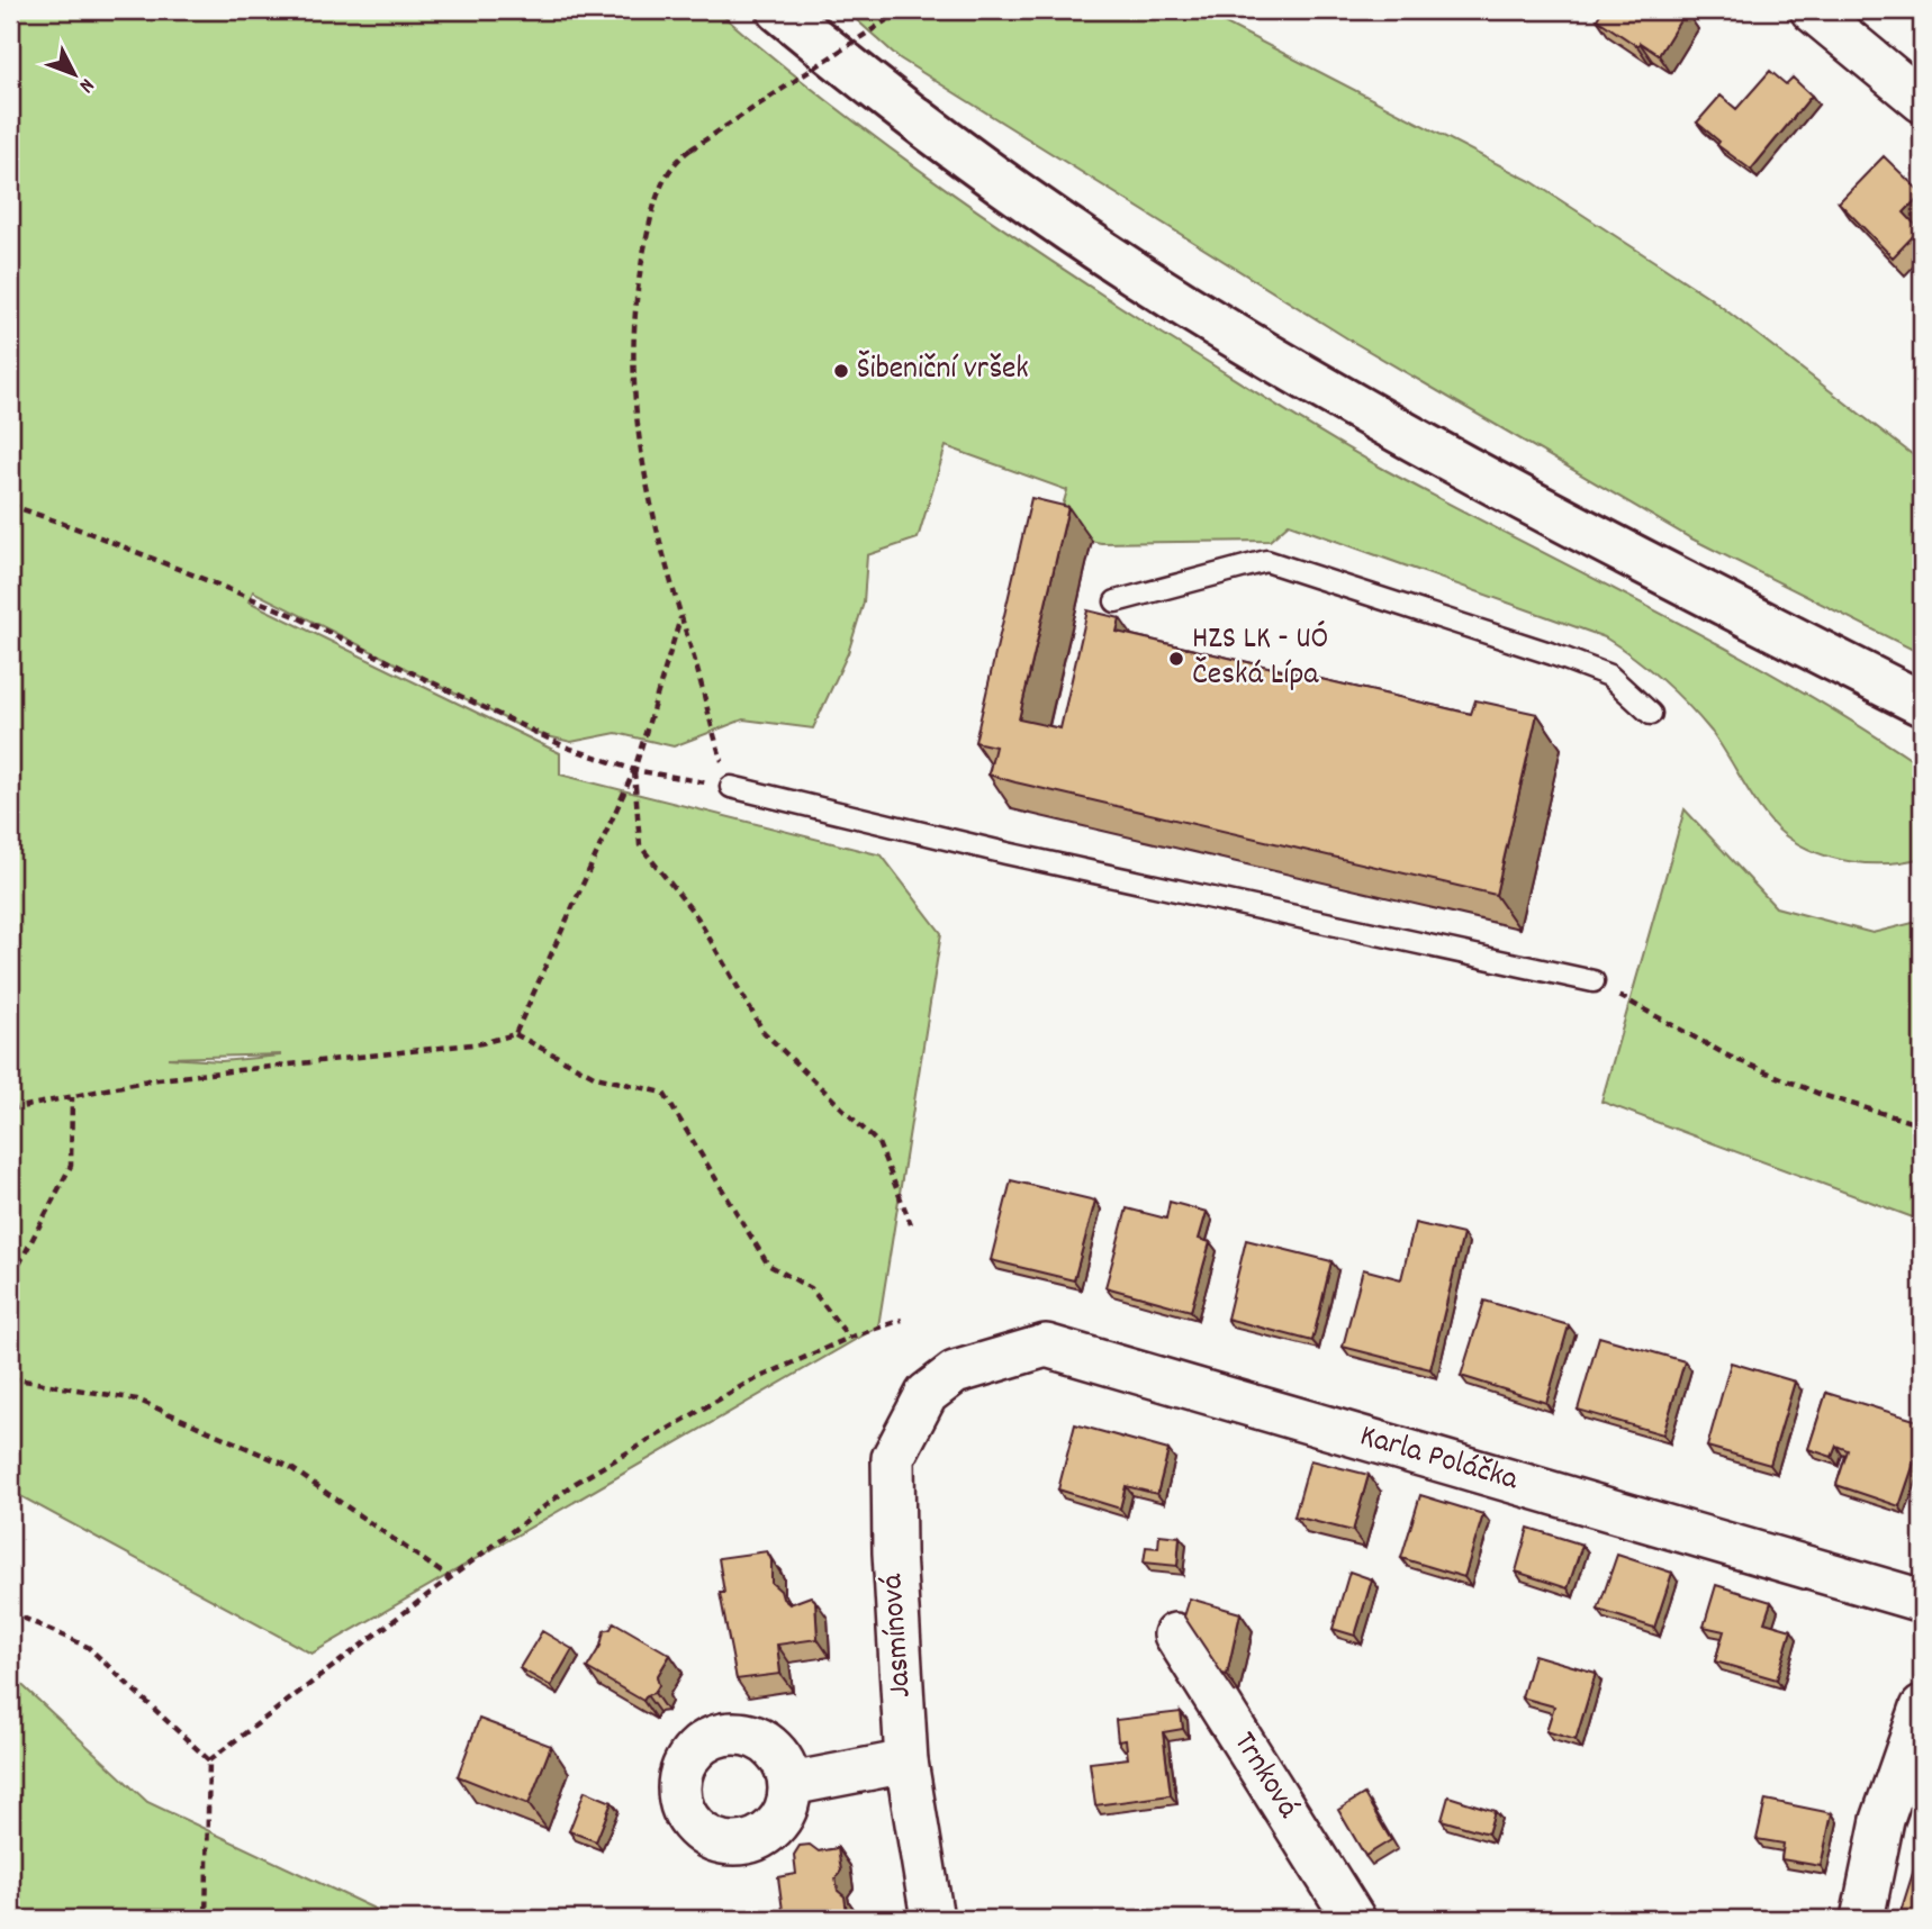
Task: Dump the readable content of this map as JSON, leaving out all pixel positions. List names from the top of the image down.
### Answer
{
  "streets": {
    "street": ["Karla Poláčka", "Jasmínová", "Trnková"]
  },
  "crossings": [
    ["Karla Poláčka", "Jasmínová"]
  ],
  "places": ["Šibeniční vršek", "HZS LK - UÓ Česká Lípa"],
  "north": "bottom right"
}
